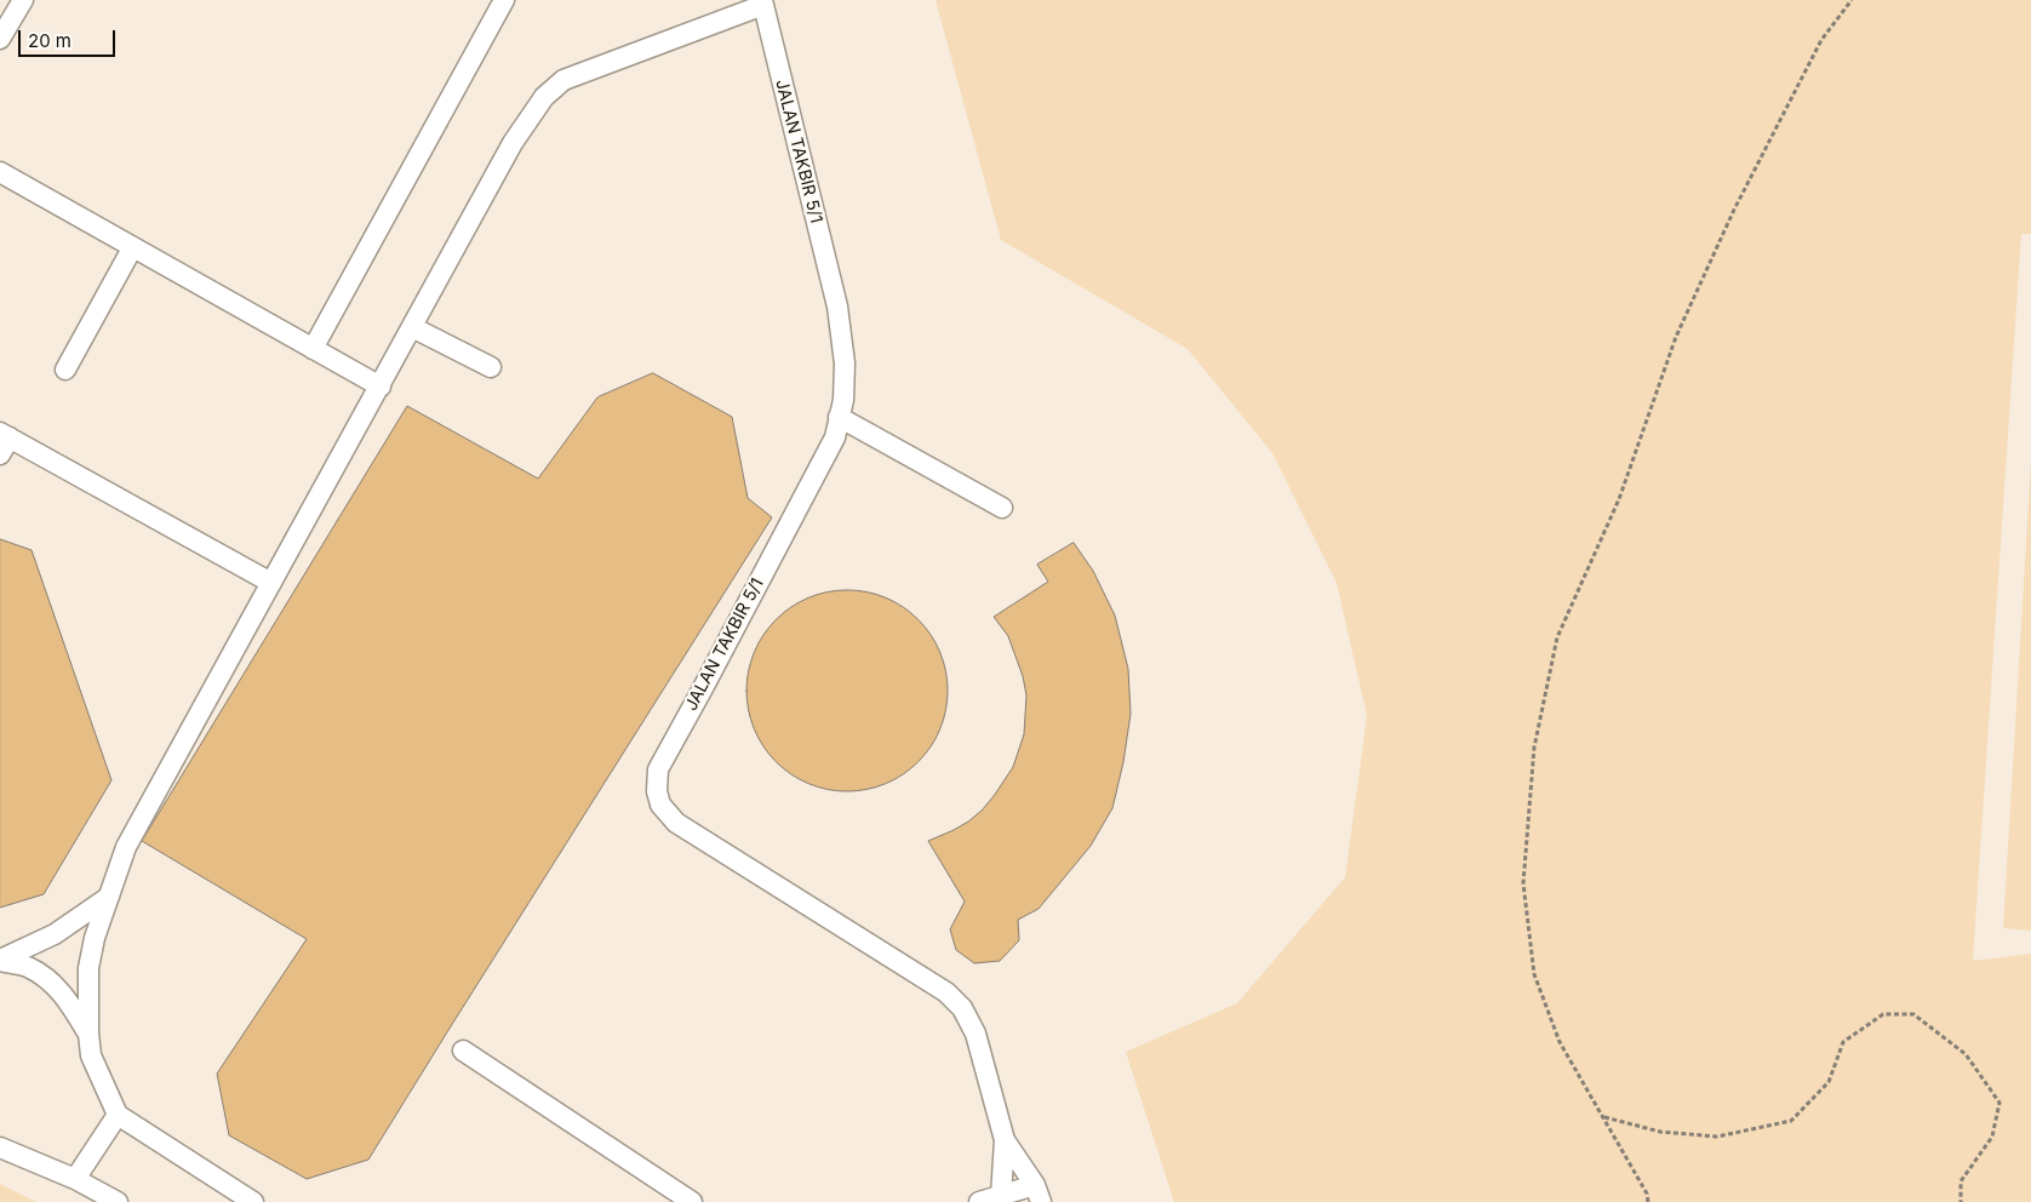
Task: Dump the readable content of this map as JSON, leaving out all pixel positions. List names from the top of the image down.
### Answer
{
  "streets": {
    "lane": ["JALAN TAKBIR 5/1"]
  },
  "scale_bar": "20 m"
}
